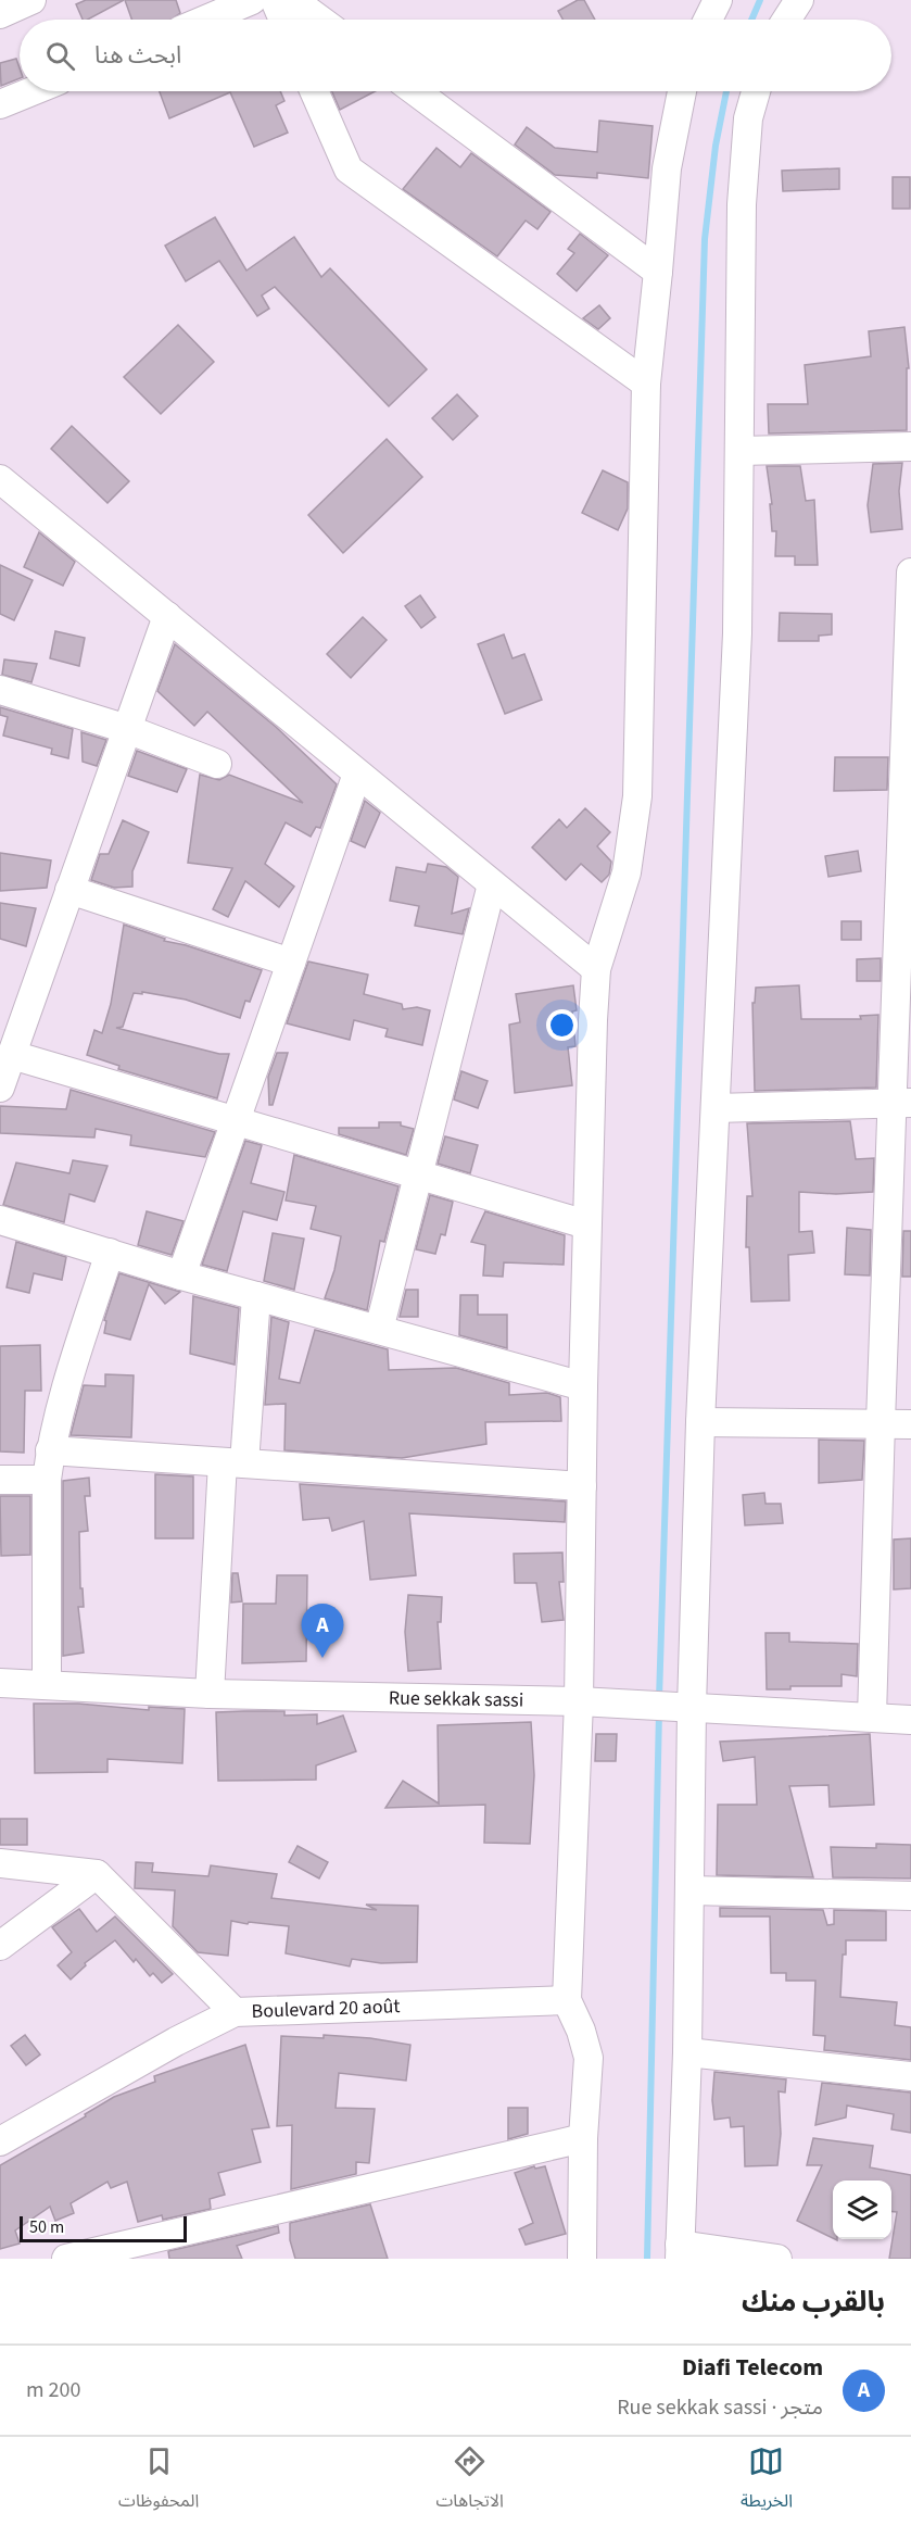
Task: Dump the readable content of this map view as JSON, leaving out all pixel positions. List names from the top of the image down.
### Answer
{
  "streets": {
    "street": ["Rue sekkak sassi", "Boulevard 20 août"]
  },
  "scale_bar": "50 m",
  "page": {
    "search": "ابحث هنا",
    "pins": "A",
    "scale": "50 m",
    "heading": "بالقرب منك",
    "list": [
      {
        "mark": "A",
        "name": "Diafi Telecom",
        "note": "متجر · Rue sekkak sassi",
        "value": "200 m"
      }
    ],
    "nav": ["الخريطة", "الاتجاهات", "المحفوظات"]
  }
}
